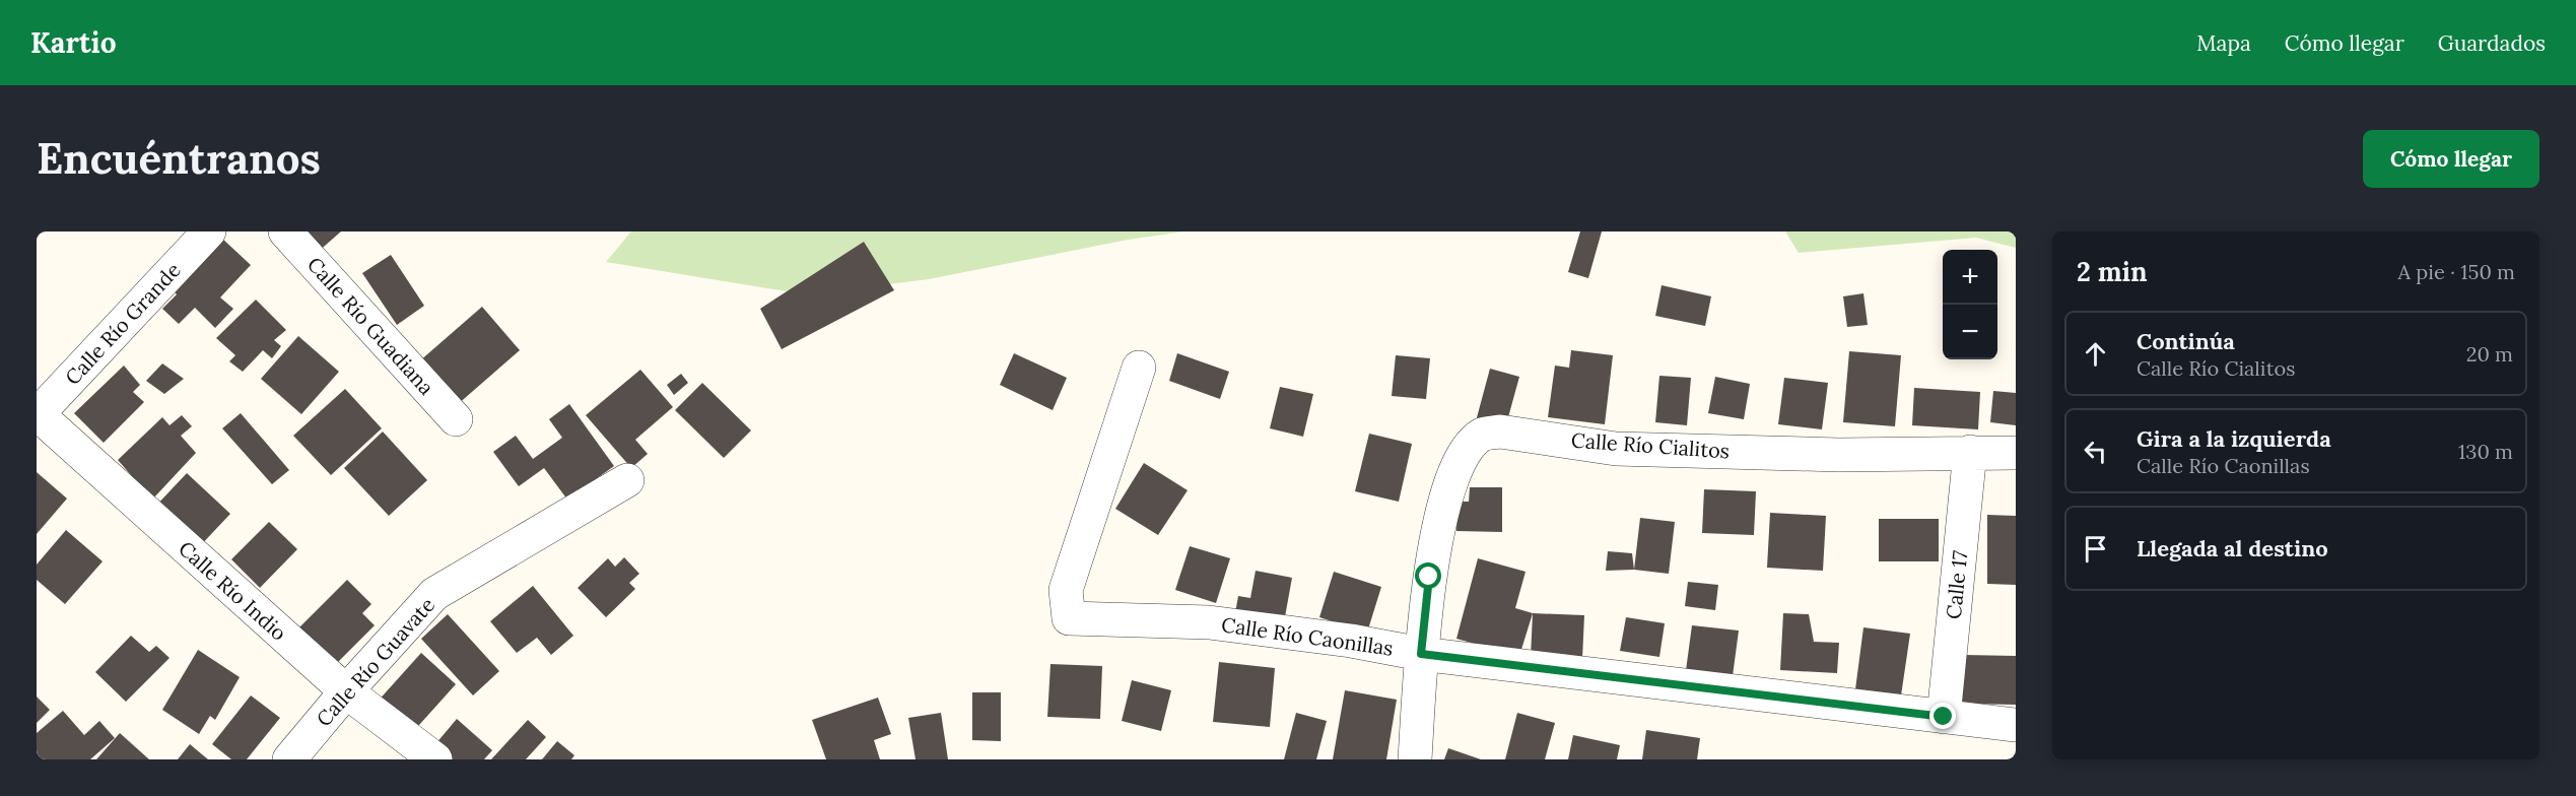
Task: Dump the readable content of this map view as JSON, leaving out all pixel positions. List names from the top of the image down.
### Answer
{
  "streets": {
    "street": [
      "Calle Río Grande",
      "Calle Río Guadiana",
      "Calle Río Cialitos",
      "Calle 17",
      "Calle Río Indio",
      "Calle Río Caonillas",
      "Calle Río Guavate"
    ]
  },
  "crossings": [
    ["Calle Río Grande", "Calle Río Indio"],
    ["Calle Río Cialitos", "Calle 17"],
    ["Calle Río Cialitos", "Calle Río Caonillas"],
    ["Calle 17", "Calle Río Caonillas"],
    ["Calle Río Indio", "Calle Río Guavate"]
  ],
  "page": {
    "header": "Kartio",
    "nav": ["Mapa", "Cómo llegar", "Guardados"],
    "buttons": "Cómo llegar",
    "title": "Encuéntranos",
    "heading": ["2 min", "A pie · 150 m"],
    "map_buttons": ["+", "−"],
    "list": [
      ["Continúa", "Calle Río Cialitos", "20 m"],
      ["Gira a la izquierda", "Calle Río Caonillas", "130 m"],
      "Llegada al destino"
    ]
  }
}
